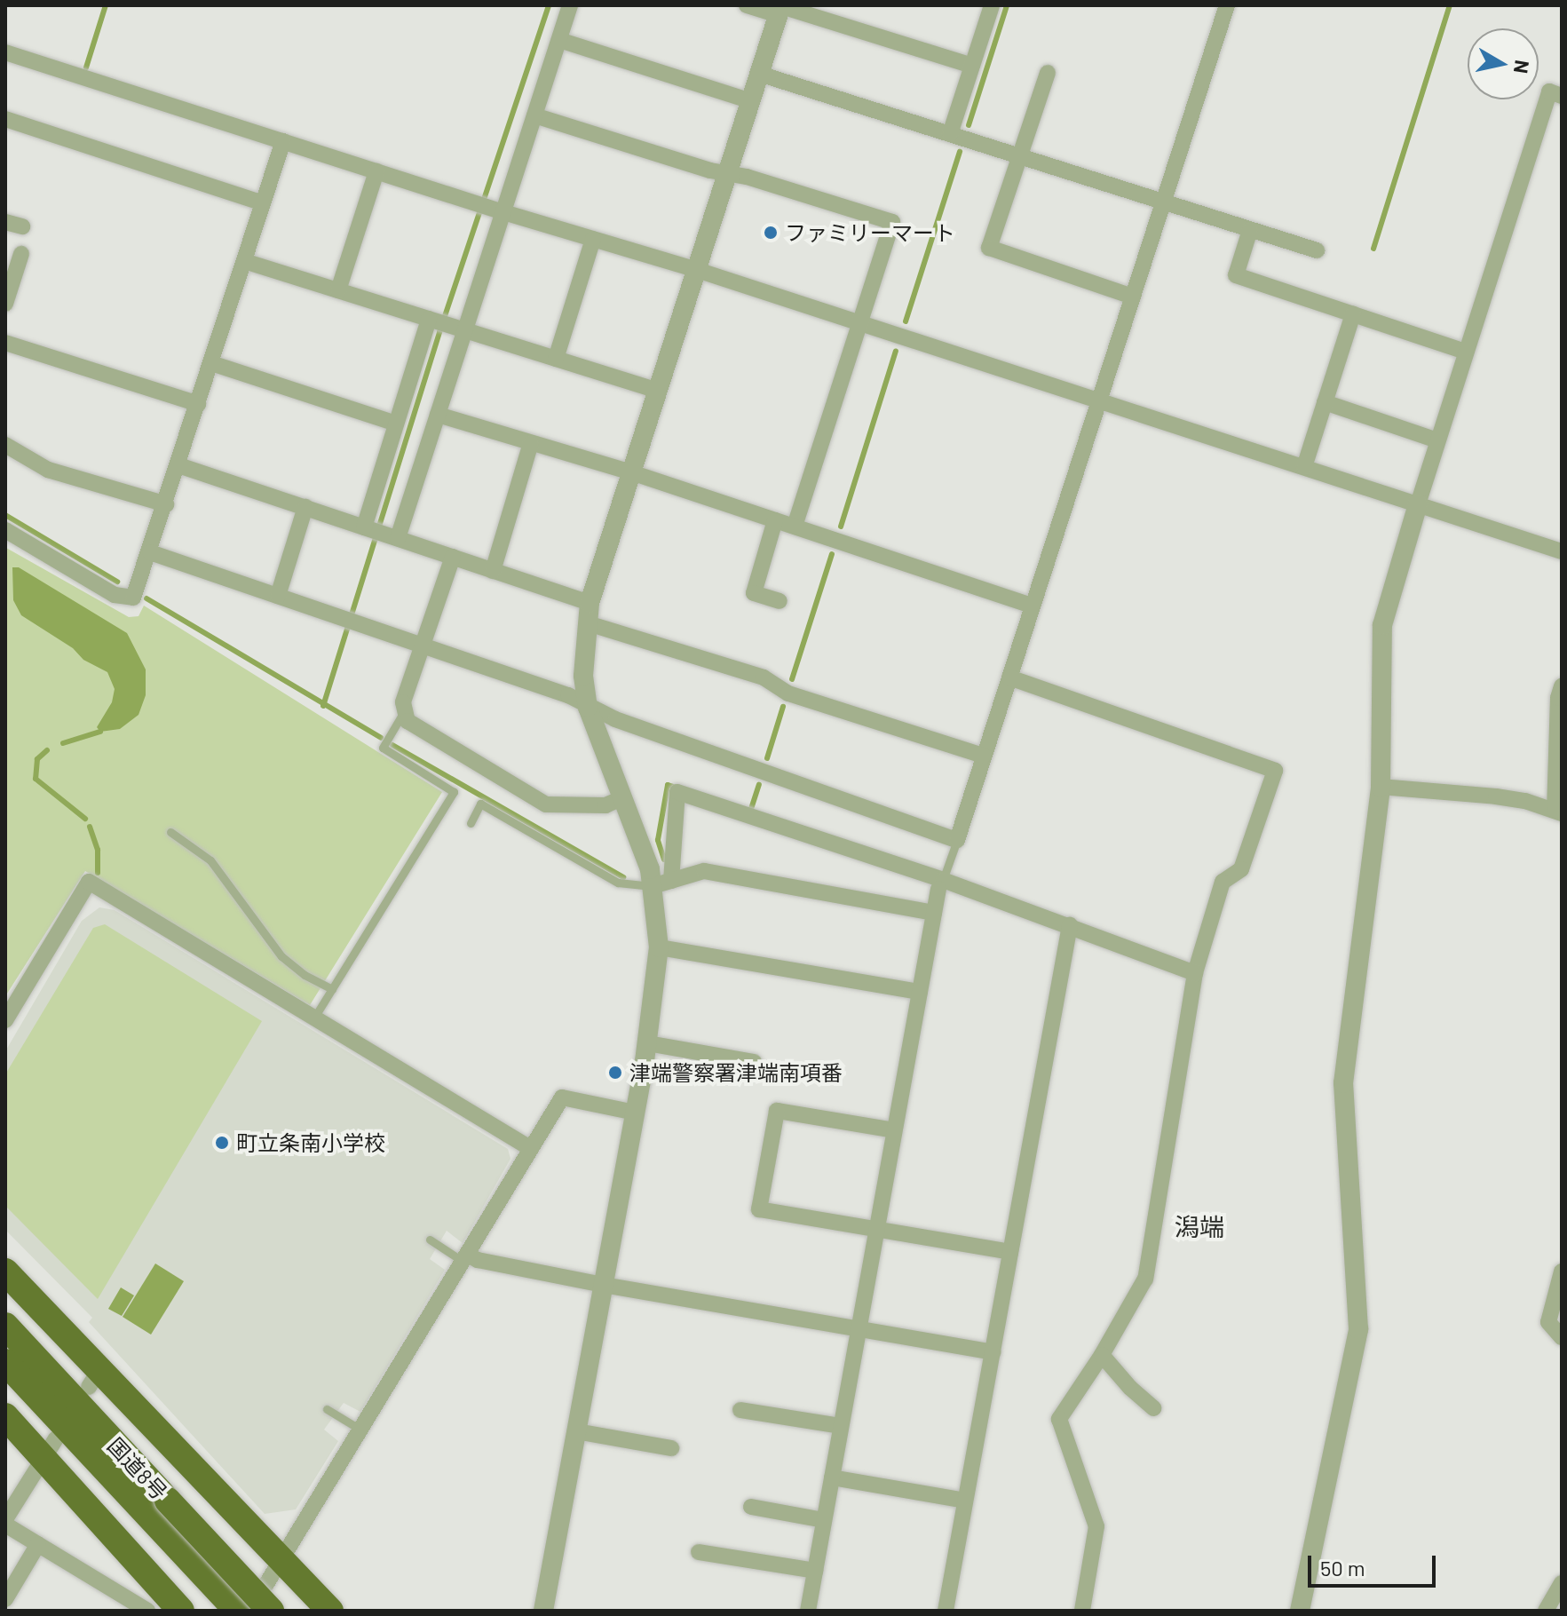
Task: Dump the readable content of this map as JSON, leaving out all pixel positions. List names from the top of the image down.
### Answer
{
  "streets": {
    "highway": ["国道8号"]
  },
  "districts": ["潟端"],
  "places": ["ファミリーマート", "津端警察署津端南項番", "町立条南小学校"],
  "scale_bar": "50 m",
  "north": "right"
}
